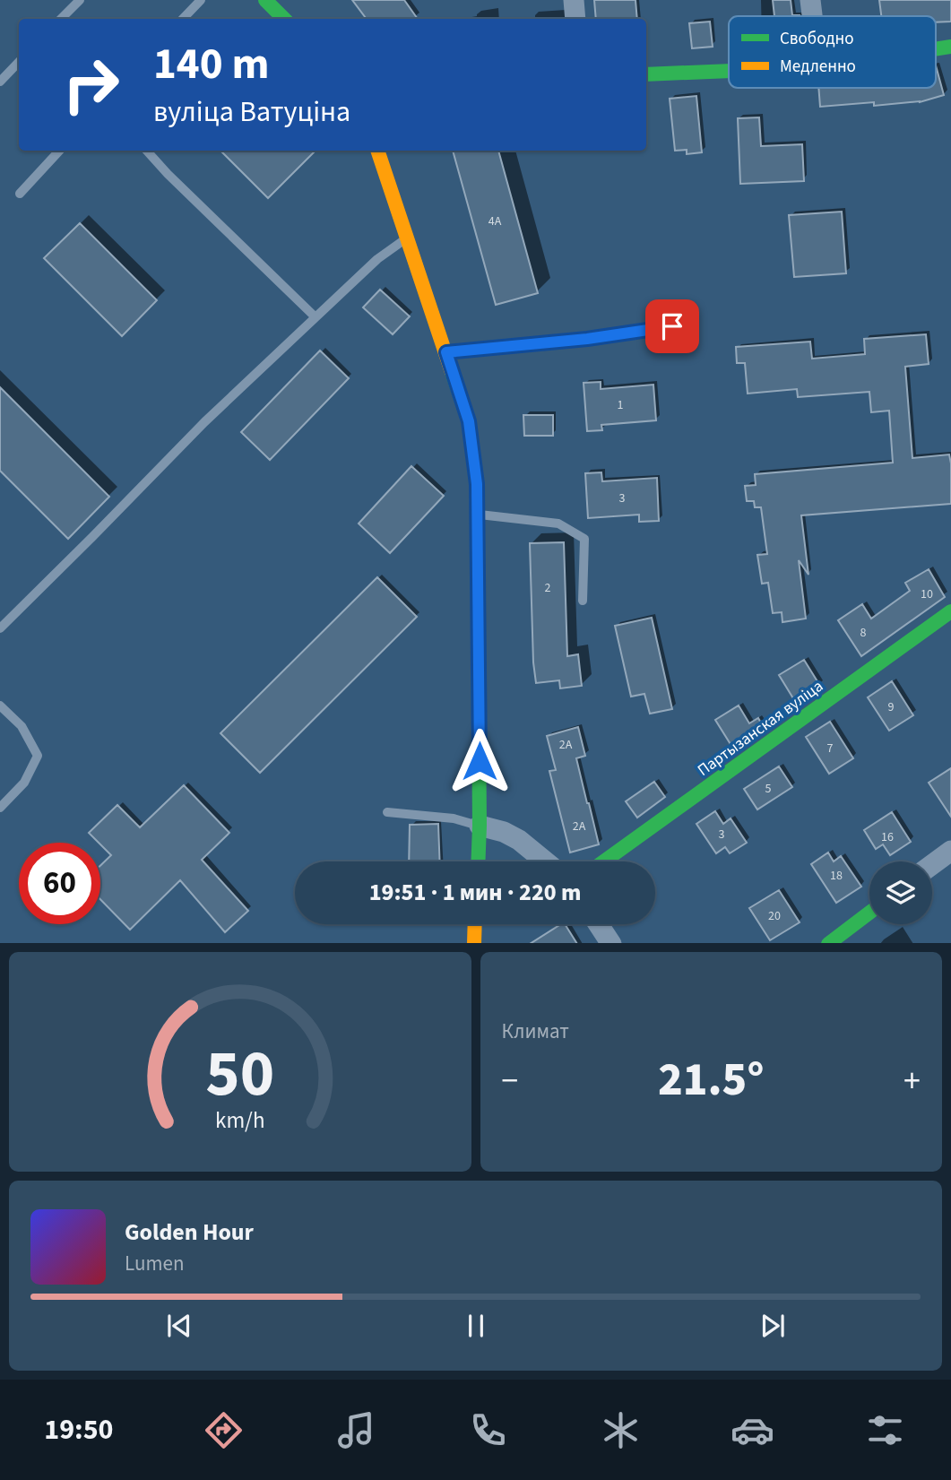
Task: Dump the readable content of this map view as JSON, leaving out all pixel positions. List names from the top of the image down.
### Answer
{
  "streets": {
    "street": ["Партызанская вуліца"]
  },
  "house_numbers": [
    "4А",
    "1",
    "3",
    "2",
    "10",
    "8",
    "9",
    "2А",
    "7",
    "5",
    "2А",
    "3",
    "16",
    "18",
    "20"
  ],
  "legend": ["Свободно", "Медленно"],
  "page": {
    "turn": ["140 m", "вуліца Ватуціна"],
    "limit": "60",
    "trip": "19:51 · 1 мин · 220 m",
    "tile": "Климат",
    "heat": ["−", "21.5°", "+"],
    "song": ["Golden Hour", "Lumen"],
    "tabs": "19:50",
    "gauge": ["50", "km/h"]
  }
}
